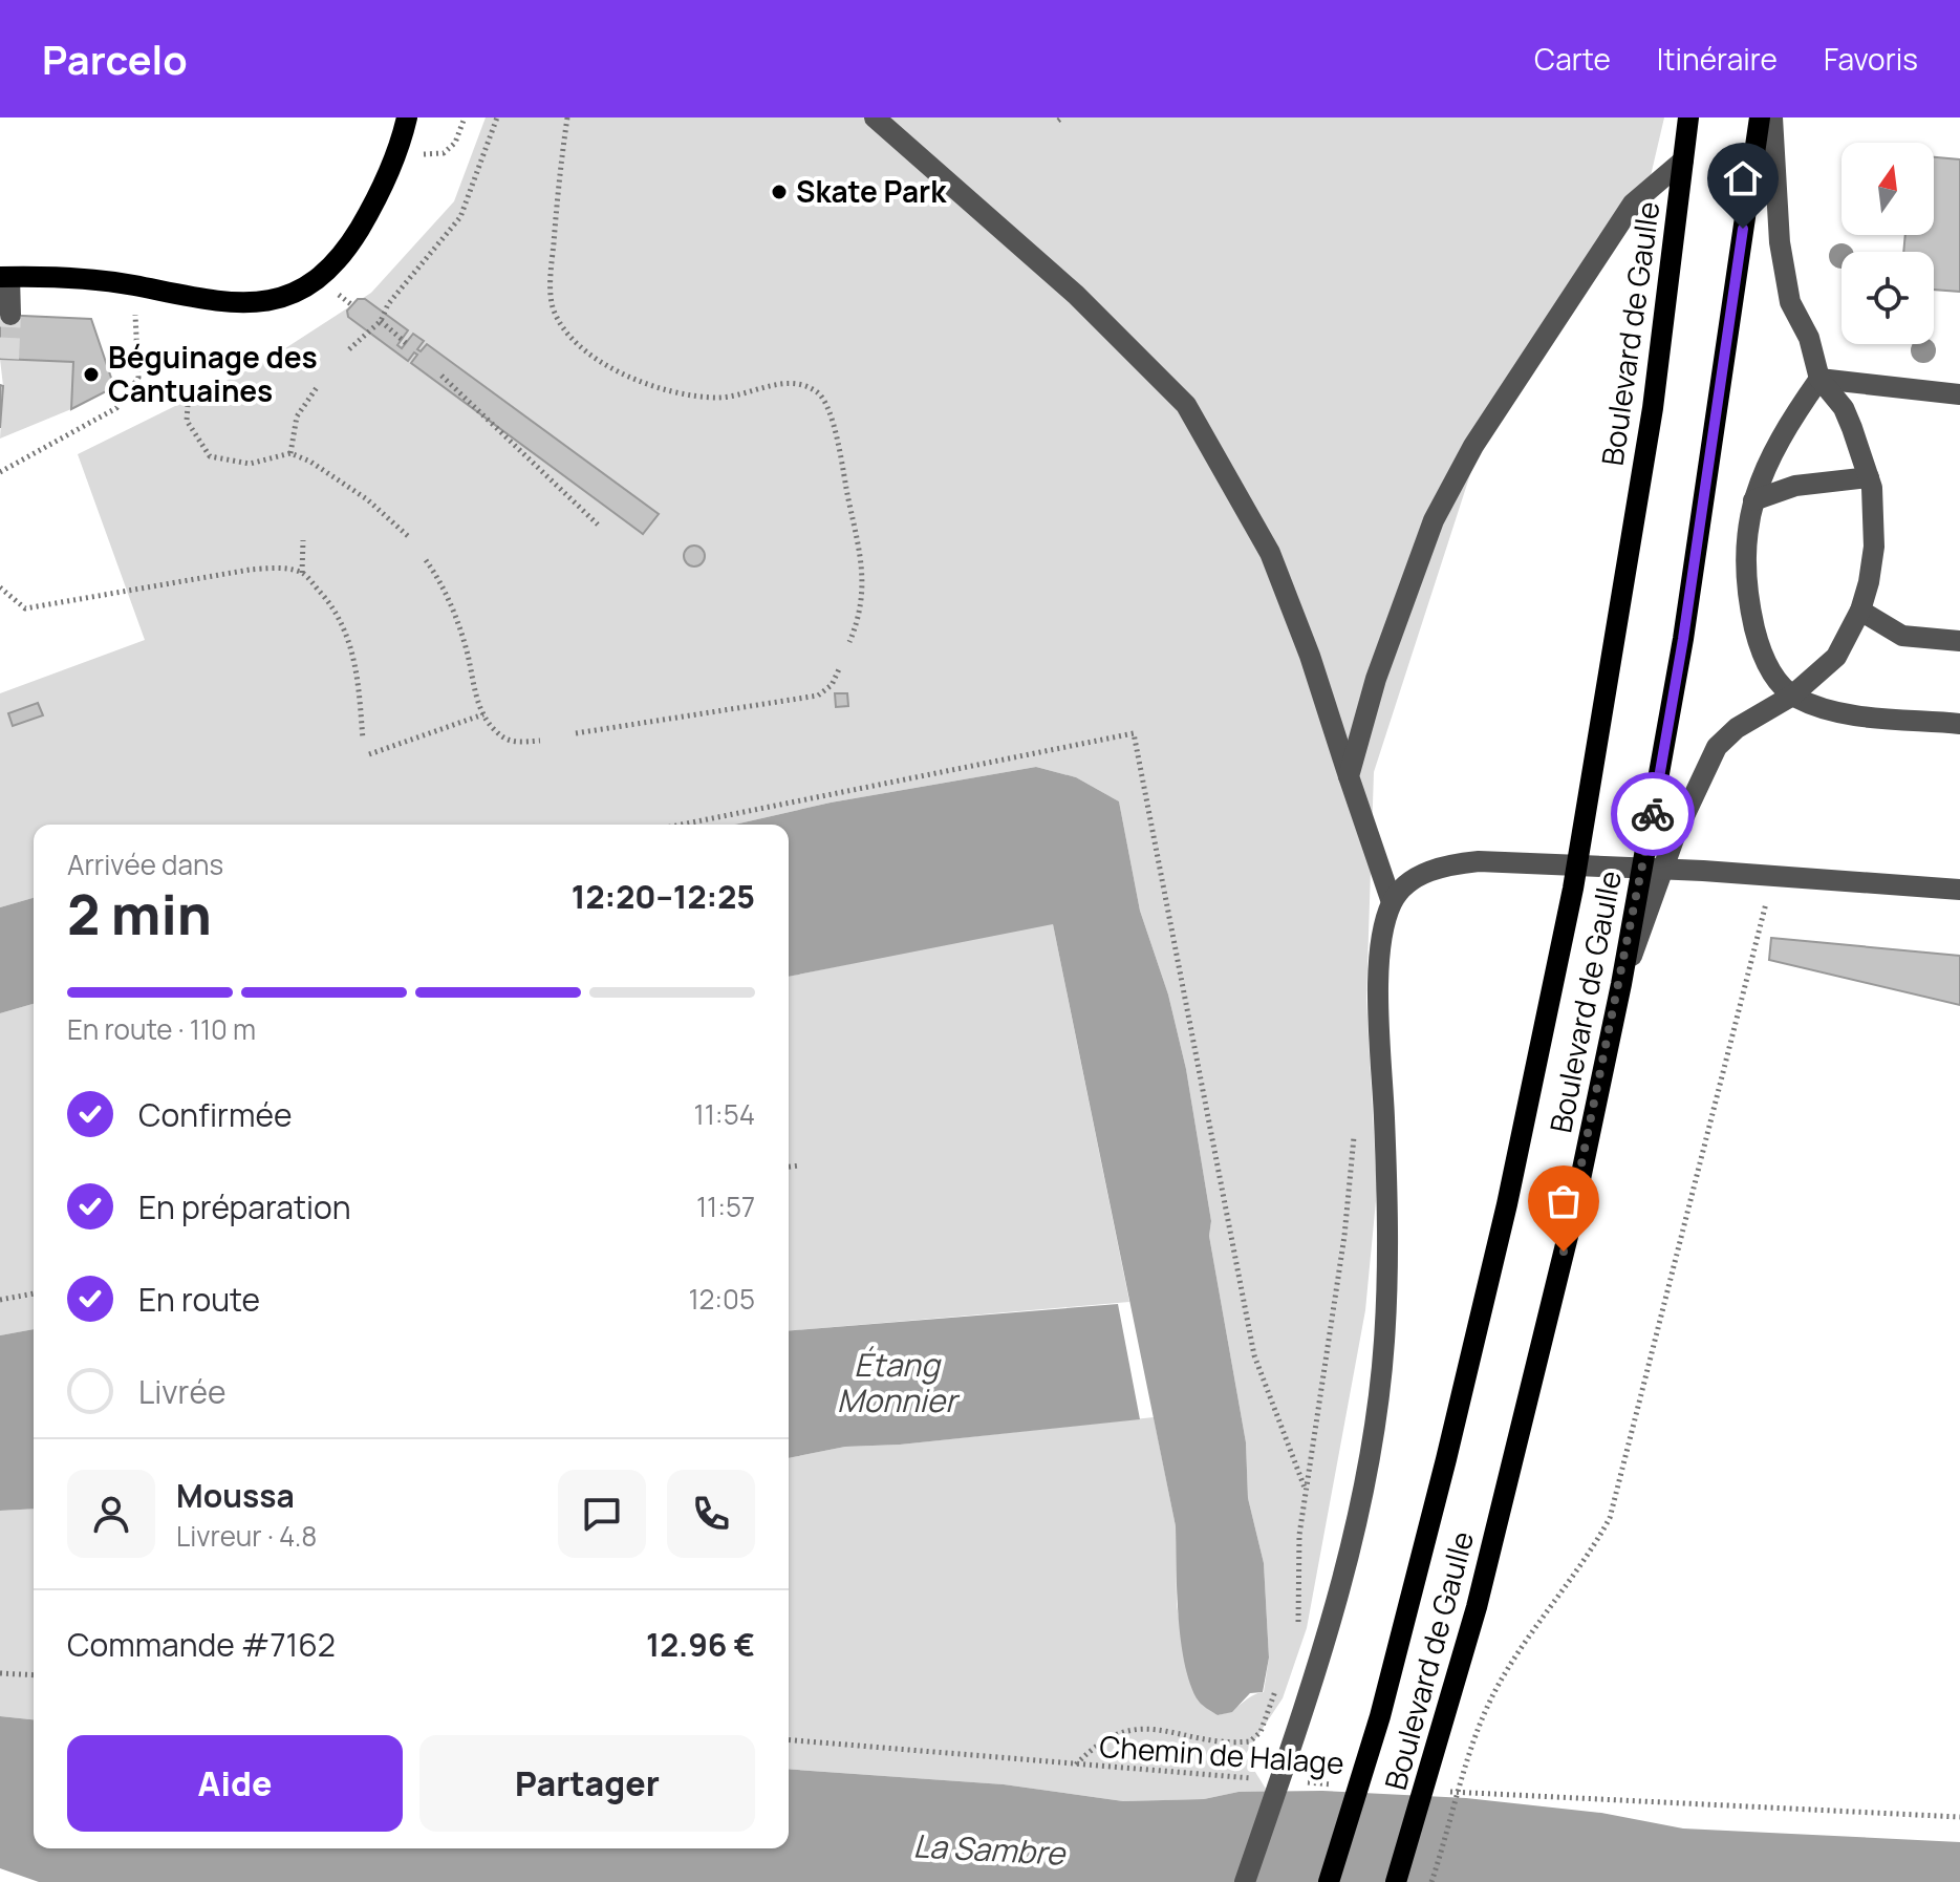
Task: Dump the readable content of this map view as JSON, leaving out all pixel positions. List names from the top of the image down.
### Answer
{
  "streets": {
    "main road": ["Boulevard de Gaulle"],
    "path": ["Chemin de Halage"]
  },
  "water": ["Étang Monnier", "La Sambre"],
  "places": ["Skate Park", "Béguinage des Cantuaines"],
  "north": "top",
  "page": {
    "header": "Parcelo",
    "nav": ["Carte", "Itinéraire", "Favoris"],
    "heading": ["2 min", "Arrivée dans", "12:20–12:25"],
    "panel": [
      "Moussa",
      "Livreur · 4.8",
      "Commande #7162",
      "12.96 €"
    ],
    "bar": "En route · 110 m",
    "list": [
      ["Confirmée", "11:54"],
      ["En préparation", "11:57"],
      ["En route", "12:05"],
      "Livrée"
    ],
    "buttons": ["Aide", "Partager"]
  }
}
